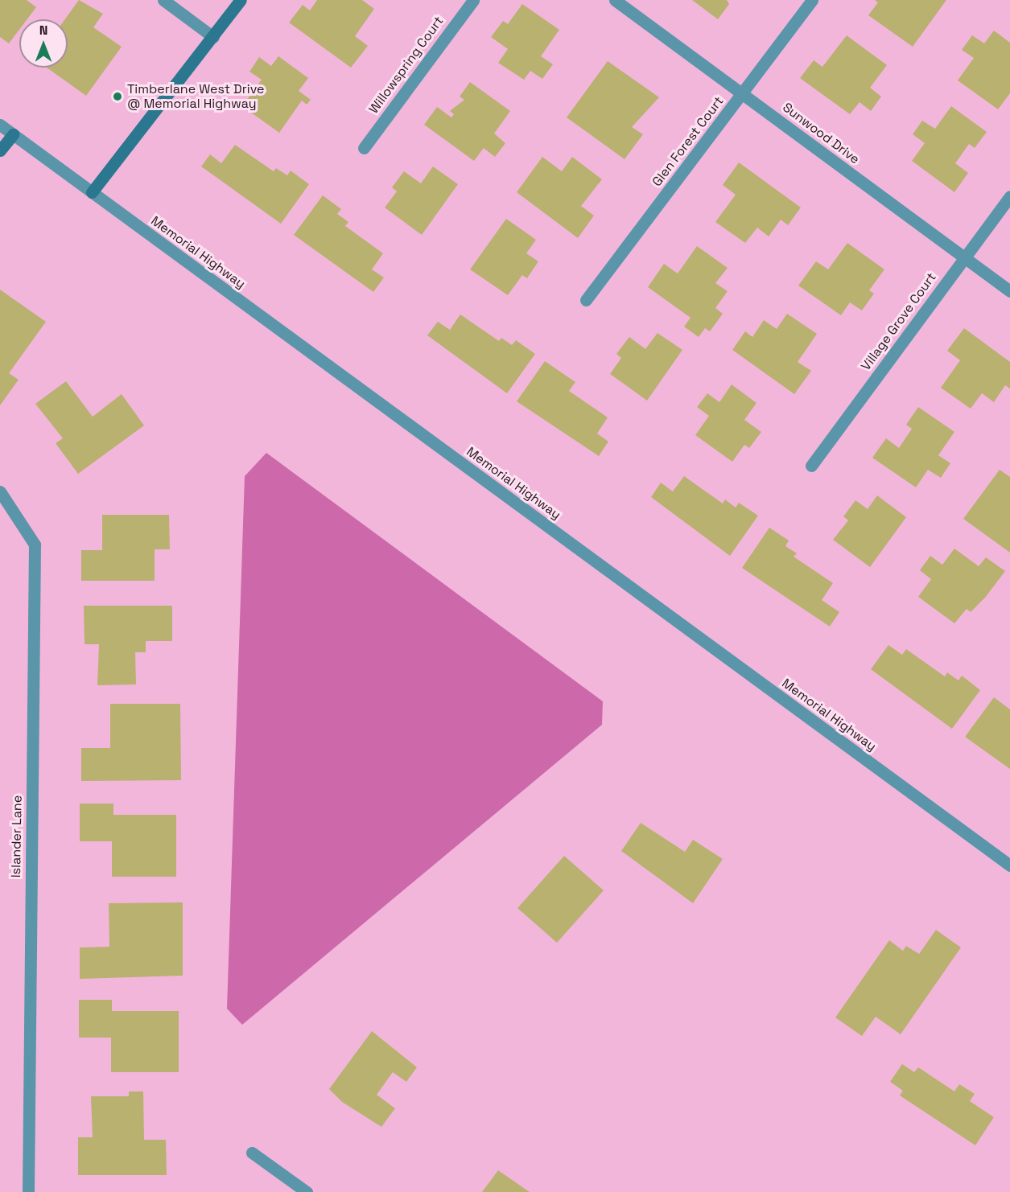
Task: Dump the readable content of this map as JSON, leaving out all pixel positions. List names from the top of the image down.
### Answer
{
  "streets": {
    "street": [
      "Willowspring Court",
      "Sunwood Drive",
      "Glen Forest Court",
      "Memorial Highway",
      "Village Grove Court",
      "Islander Lane"
    ]
  },
  "crossings": [
    ["Sunwood Drive", "Glen Forest Court"],
    ["Sunwood Drive", "Village Grove Court"]
  ],
  "places": ["Timberlane West Drive @ Memorial Highway"],
  "north": "top"
}
